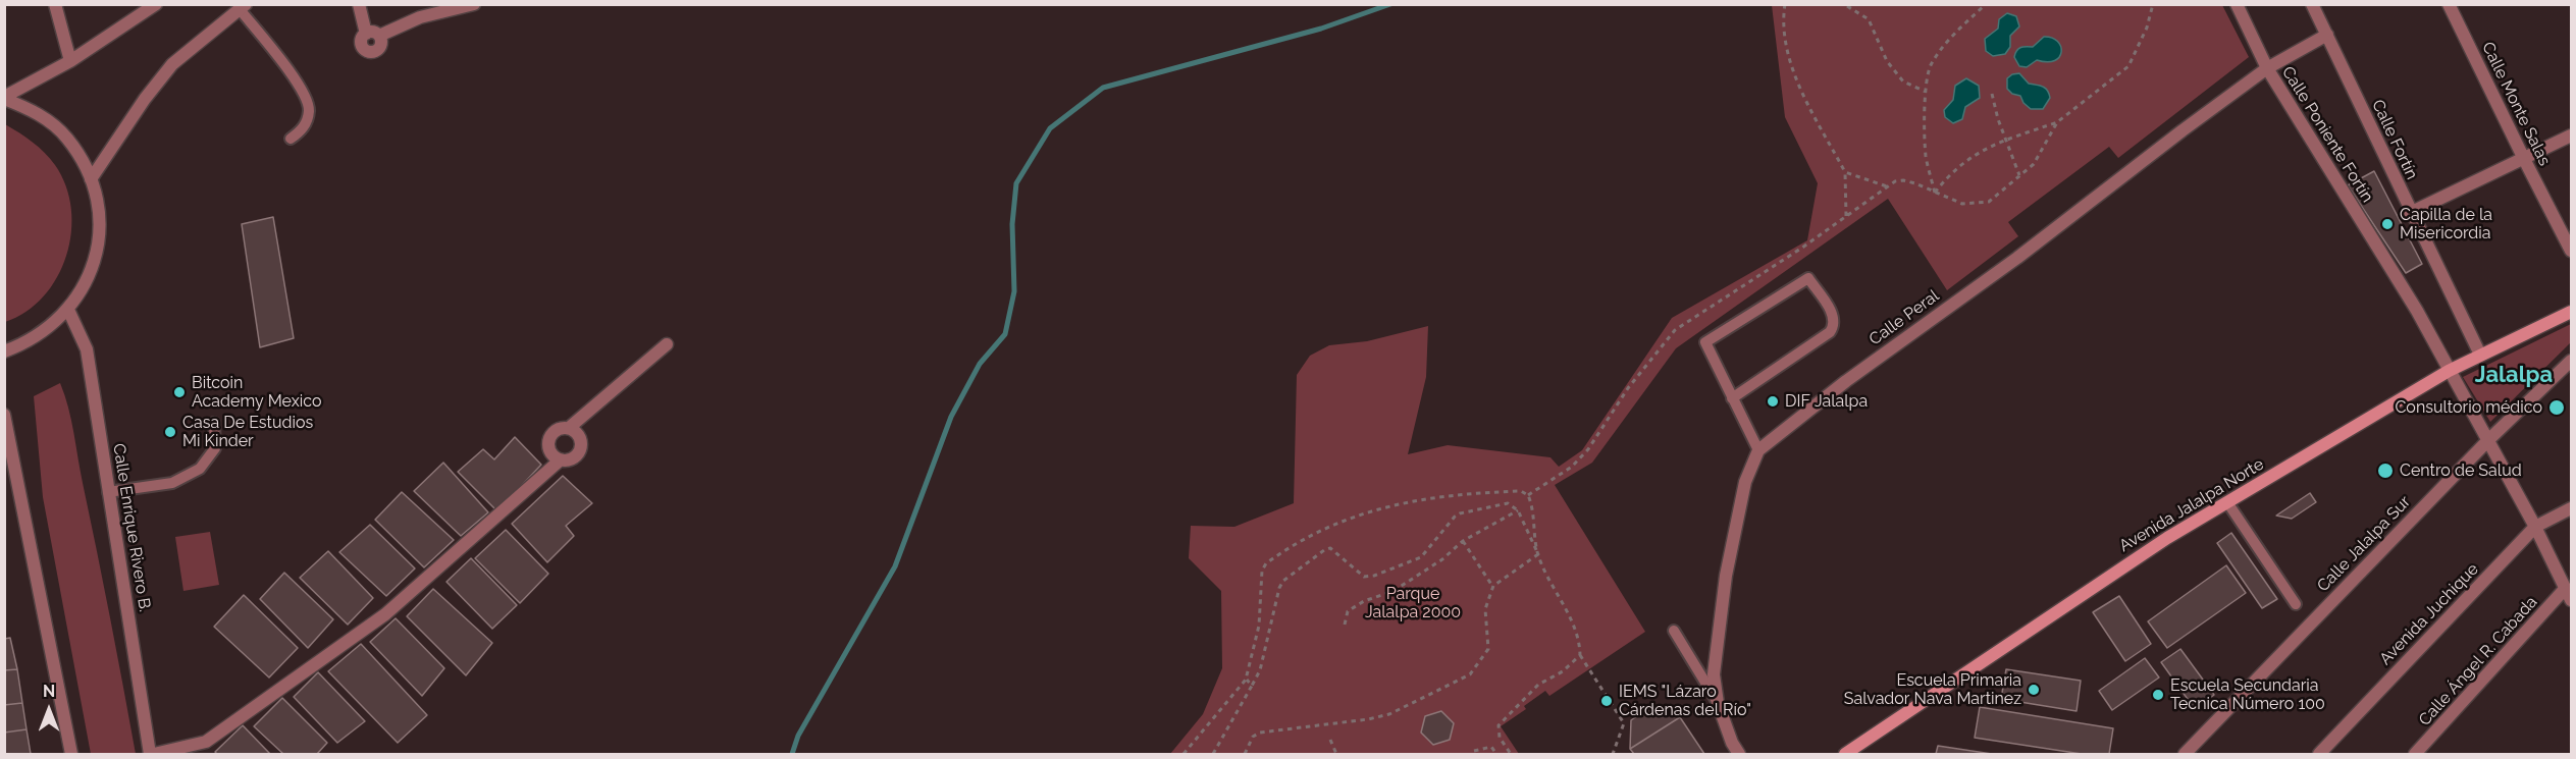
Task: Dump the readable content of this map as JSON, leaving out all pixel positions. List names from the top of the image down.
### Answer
{
  "streets": {
    "street": [
      "Calle Monte Salas",
      "Calle Poniente Fortín",
      "Calle Fortín",
      "Calle Peral",
      "Avenida Jalalpa Norte",
      "Calle Enrique Rivero B.",
      "Calle Jalalpa Sur",
      "Avenida Juchique",
      "Calle Ángel R. Cabada"
    ]
  },
  "crossings": [
    ["Calle Poniente Fortín", "Calle Peral"],
    ["Calle Poniente Fortín", "Avenida Jalalpa Norte"],
    ["Calle Poniente Fortín", "Calle Jalalpa Sur"],
    ["Calle Poniente Fortín", "Avenida Juchique"],
    ["Calle Poniente Fortín", "Calle Ángel R. Cabada"],
    ["Calle Fortín", "Calle Peral"],
    ["Calle Fortín", "Avenida Jalalpa Norte"]
  ],
  "districts": ["Jalalpa"],
  "parks": ["Parque Jalalpa 2000"],
  "places": [
    "Capilla de la Misericordia",
    "Bitcoin Academy Mexico",
    "DIF Jalalpa",
    "Consultorio médico",
    "Casa De Estudios Mi Kinder",
    "Centro de Salud",
    "Escuela Primaria Salvador Nava Martinez",
    "Escuela Secundaria Tecnica Número 100",
    "IEMS \"Lázaro Cárdenas del Río\""
  ],
  "north": "top"
}
